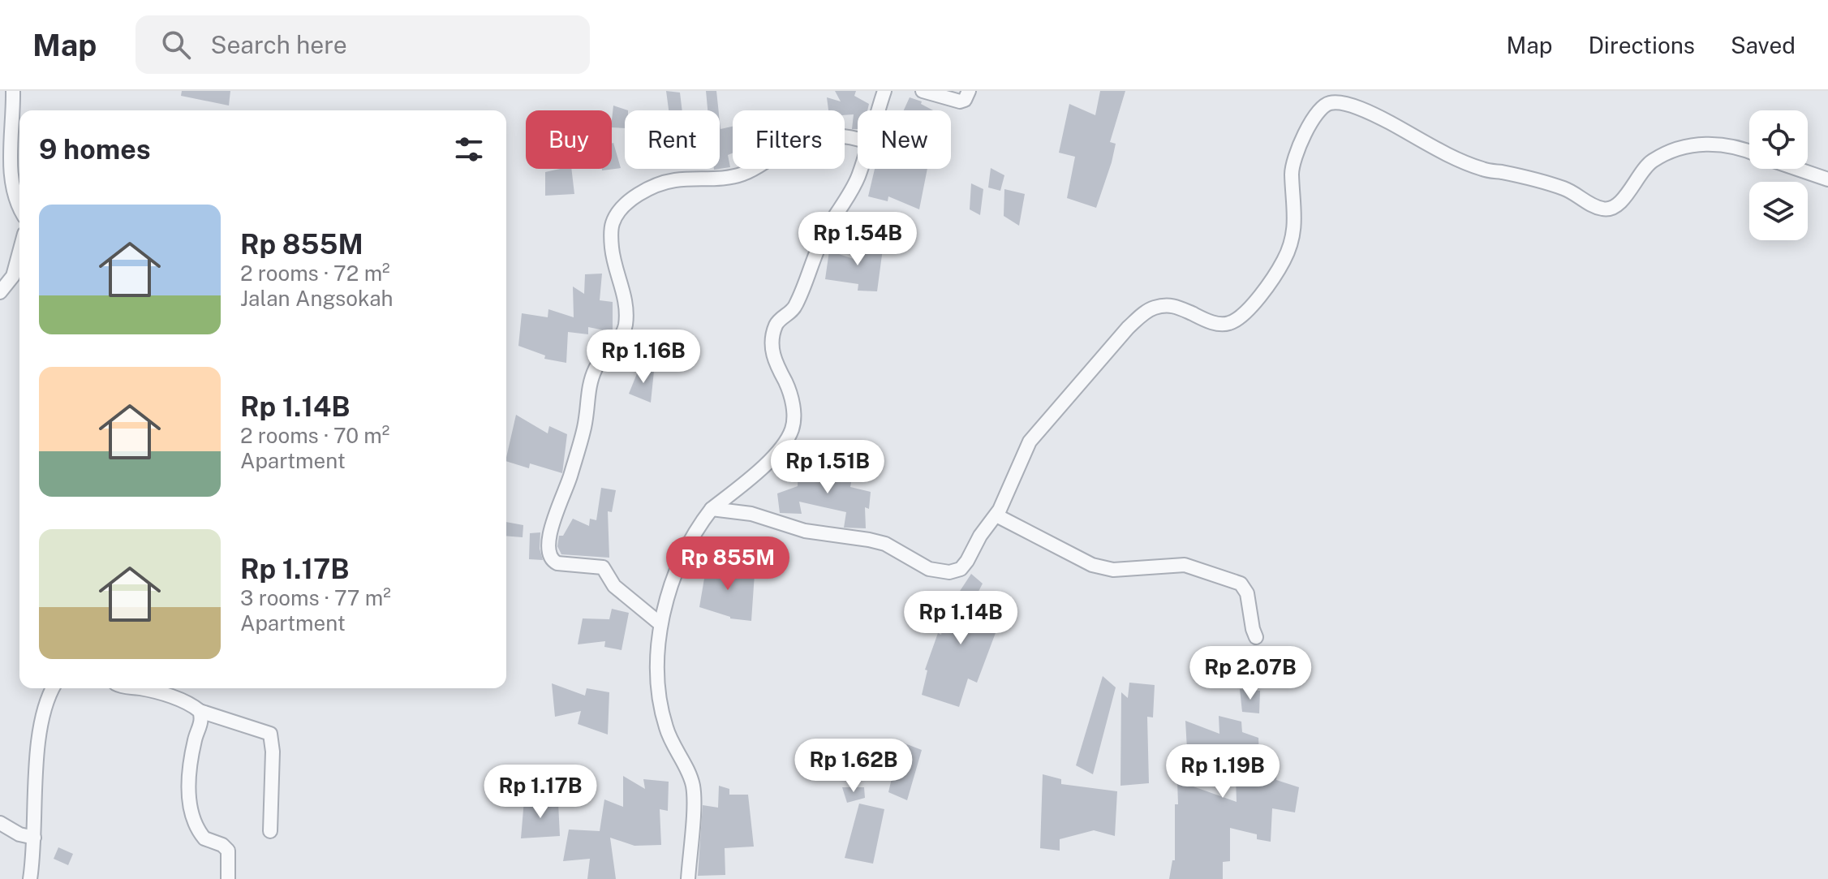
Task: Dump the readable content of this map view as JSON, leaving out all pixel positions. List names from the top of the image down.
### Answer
{
  "page": {
    "header": "Map",
    "search": "Search here",
    "nav": ["Map", "Directions", "Saved"],
    "chip": [
      "Buy",
      "Rent",
      "Filters",
      "New"
    ],
    "heading": "9 homes",
    "list": [
      {
        "name": "Rp 855M",
        "note": "2 rooms · 72 m² · Jalan Angsokah"
      },
      {
        "name": "Rp 1.14B",
        "note": "2 rooms · 70 m² · Apartment"
      },
      {
        "name": "Rp 1.17B",
        "note": "3 rooms · 77 m² · Apartment"
      }
    ],
    "price": [
      "Rp 1.54B",
      "Rp 1.16B",
      "Rp 1.51B",
      "Rp 855M",
      "Rp 1.14B",
      "Rp 2.07B",
      "Rp 1.62B",
      "Rp 1.19B",
      "Rp 1.17B"
    ]
  }
}
